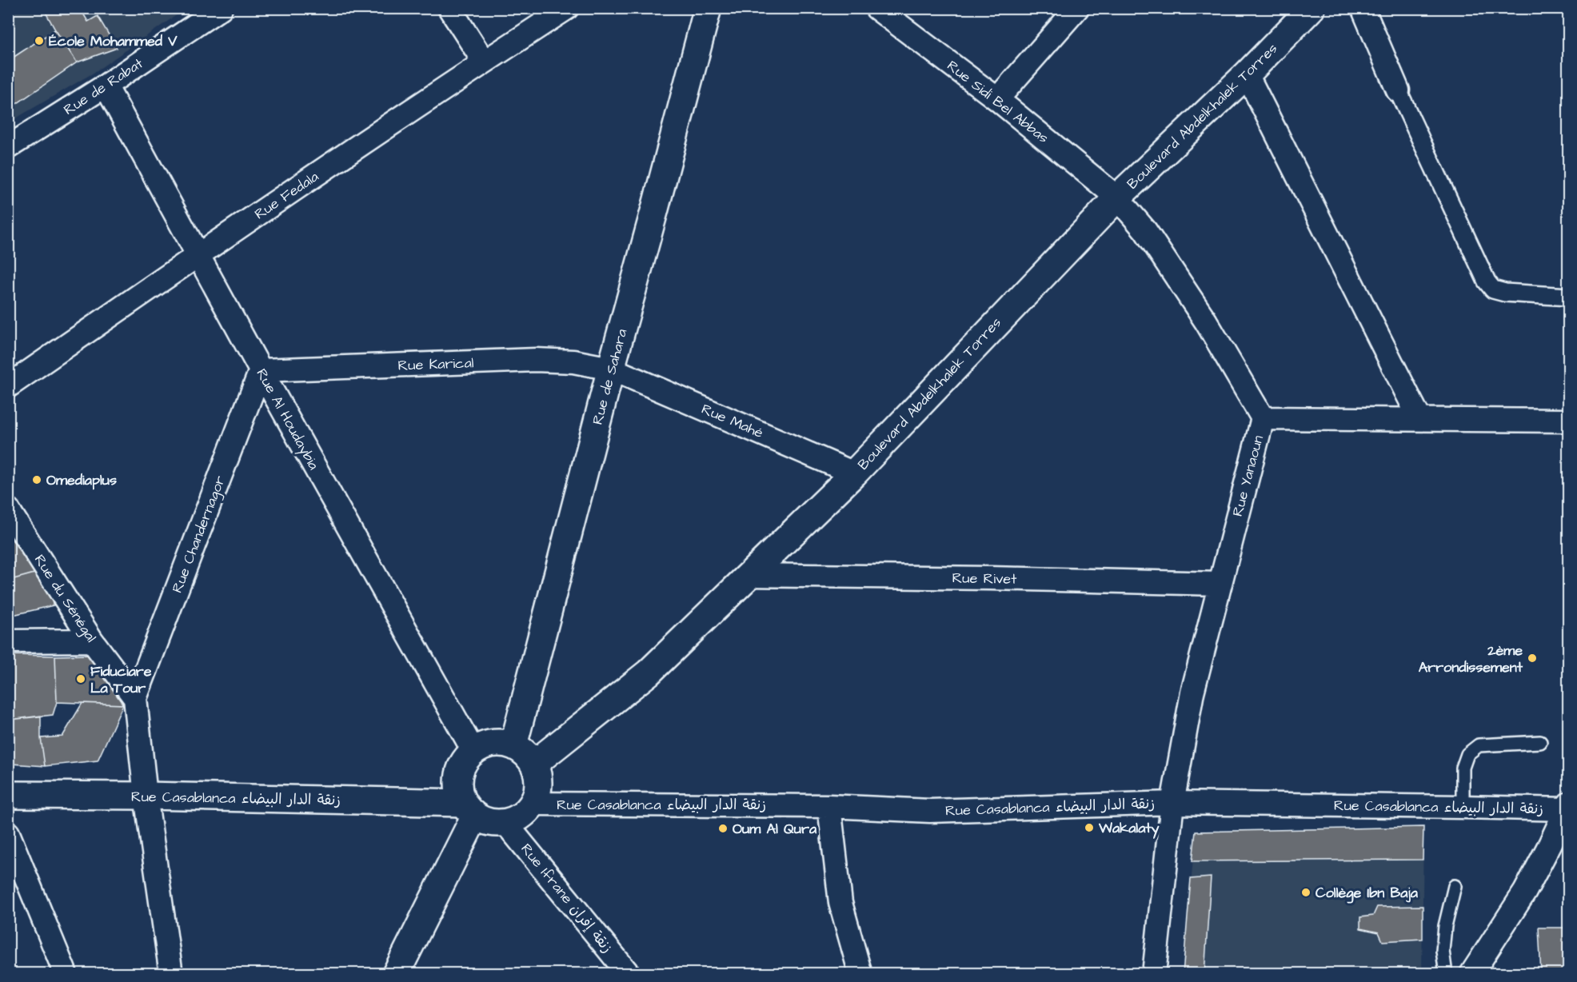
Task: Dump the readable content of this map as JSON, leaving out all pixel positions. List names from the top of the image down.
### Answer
{
  "streets": {
    "main road": ["Boulevard Abdelkhalek Torres", "Rue de Sahara", "Rue Casablanca زنقة الدار البيضاء"],
    "street": [
      "Rue de Rabat",
      "Rue Sidi Bel Abbas",
      "Rue Fedala",
      "Rue Karical",
      "Rue Al Houdaybia",
      "Rue Mahé",
      "Rue Yanaoun",
      "Rue Chandernagor",
      "Rue Rivet",
      "Rue du Sénégal",
      "Rue Ifrane زنقة إفران"
    ]
  },
  "crossings": [
    ["Rue de Rabat", "Rue Al Houdaybia"],
    ["Rue Sidi Bel Abbas", "Boulevard Abdelkhalek Torres"],
    ["Rue Sidi Bel Abbas", "Rue Yanaoun"],
    ["Boulevard Abdelkhalek Torres", "Rue de Sahara"],
    ["Boulevard Abdelkhalek Torres", "Rue Al Houdaybia"],
    ["Boulevard Abdelkhalek Torres", "Rue Mahé"],
    ["Boulevard Abdelkhalek Torres", "Rue Rivet"],
    ["Boulevard Abdelkhalek Torres", "Rue Casablanca زنقة الدار البيضاء"],
    ["Boulevard Abdelkhalek Torres", "Rue Ifrane زنقة إفران"],
    ["Rue Fedala", "Rue Al Houdaybia"],
    ["Rue Karical", "Rue de Sahara"],
    ["Rue Karical", "Rue Al Houdaybia"],
    ["Rue Karical", "Rue Mahé"],
    ["Rue Karical", "Rue Chandernagor"],
    ["Rue de Sahara", "Rue Al Houdaybia"],
    ["Rue de Sahara", "Rue Mahé"],
    ["Rue de Sahara", "Rue Casablanca زنقة الدار البيضاء"],
    ["Rue de Sahara", "Rue Ifrane زنقة إفران"],
    ["Rue Al Houdaybia", "Rue Chandernagor"],
    ["Rue Al Houdaybia", "Rue Casablanca زنقة الدار البيضاء"],
    ["Rue Al Houdaybia", "Rue Ifrane زنقة إفران"],
    ["Rue Yanaoun", "Rue Rivet"],
    ["Rue Yanaoun", "Rue Casablanca زنقة الدار البيضاء"],
    ["Rue Chandernagor", "Rue du Sénégal"],
    ["Rue Casablanca زنقة الدار البيضاء", "Rue Ifrane زنقة إفران"]
  ],
  "places": [
    "École Mohammed V",
    "Omediaplus",
    "2ème Arrondissement",
    "Fiduciare La Tour",
    "Wakalaty",
    "Oum Al Qura",
    "Collège Ibn Baja"
  ]
}
